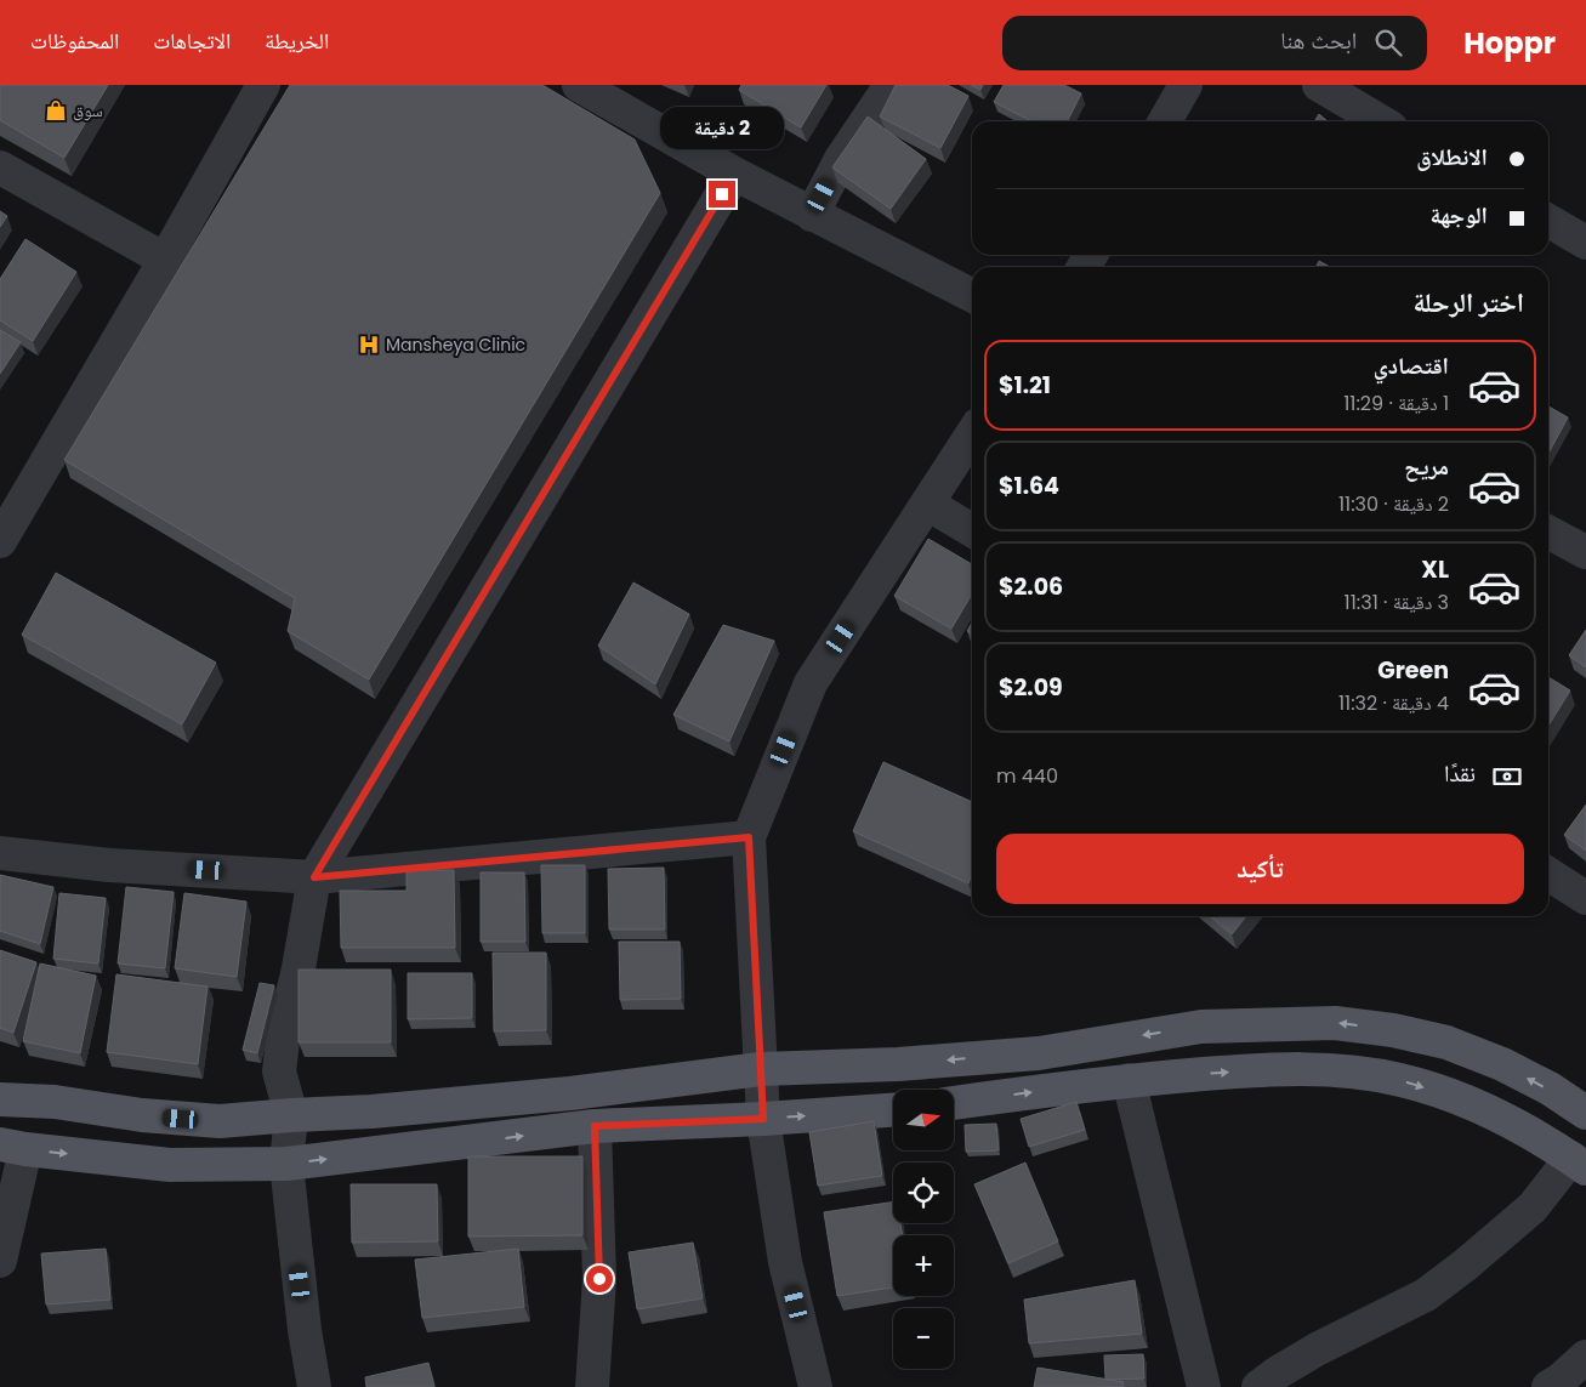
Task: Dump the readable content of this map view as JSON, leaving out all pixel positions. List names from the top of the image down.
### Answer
{
  "places": {
    "shop": ["سوق"],
    "hospital": ["Mansheya Clinic"]
  },
  "north": "right",
  "page": {
    "header": "Hoppr",
    "search": "ابحث هنا",
    "nav": ["الخريطة", "الاتجاهات", "المحفوظات"],
    "bubble": "2 دقيقة",
    "banner": ["الانطلاق", "الوجهة"],
    "heading": "اختر الرحلة",
    "list": [
      {
        "name": "اقتصادي",
        "note": "1 دقيقة · 11:29",
        "value": "$1.21"
      },
      {
        "name": "مريح",
        "note": "2 دقيقة · 11:30",
        "value": "$1.64"
      },
      {
        "name": "XL",
        "note": "3 دقيقة · 11:31",
        "value": "$2.06"
      },
      {
        "name": "Green",
        "note": "4 دقيقة · 11:32",
        "value": "$2.09"
      }
    ],
    "pay": ["نقدًا", "440 m"],
    "buttons": "تأكيد",
    "map_buttons": ["+", "−"]
  }
}
